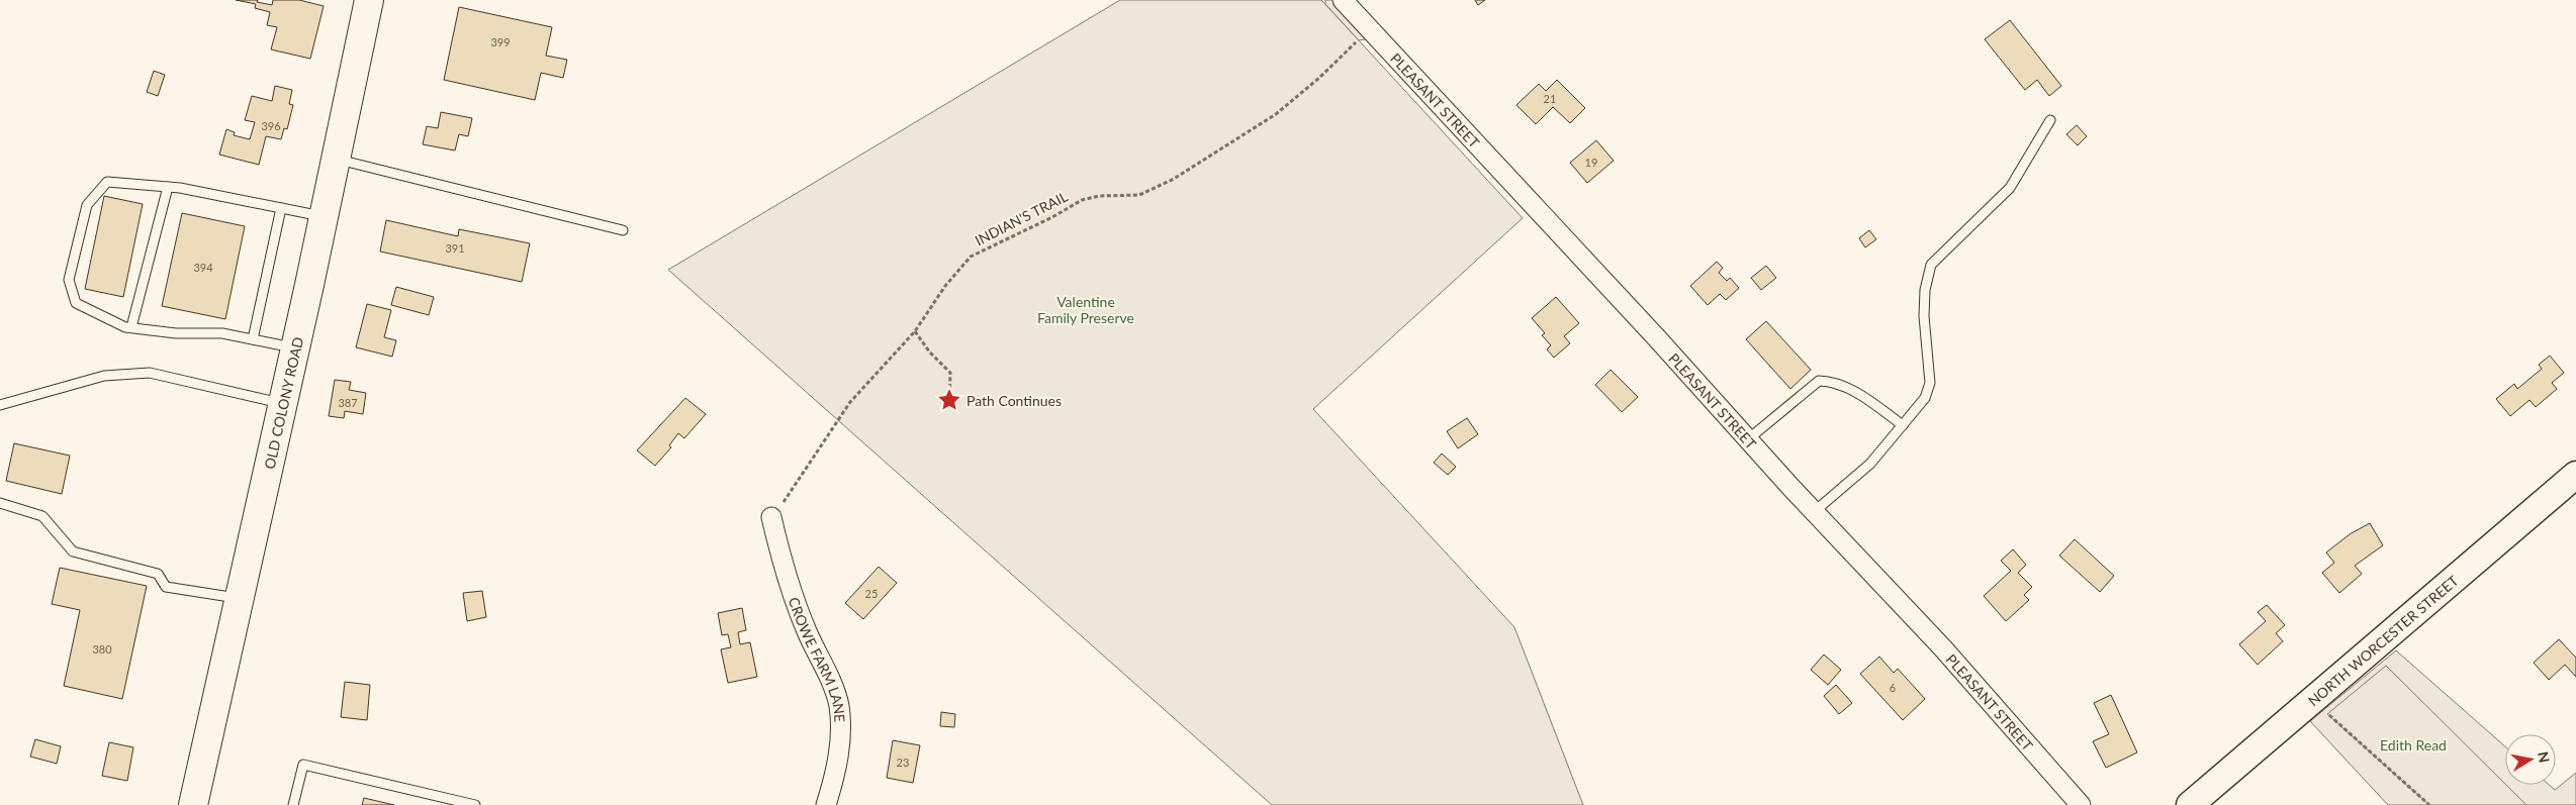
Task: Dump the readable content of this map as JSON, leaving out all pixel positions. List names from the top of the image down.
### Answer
{
  "streets": {
    "highway": ["OLD COLONY ROAD"],
    "street": ["PLEASANT STREET", "NORTH WORCESTER STREET", "CROWE FARM LANE"],
    "path": ["INDIAN'S TRAIL"]
  },
  "crossings": [
    ["INDIAN'S TRAIL", "CROWE FARM LANE"]
  ],
  "parks": ["Valentine Family Preserve", "Edith Read"],
  "places": {
    "place": ["Path Continues"]
  },
  "house_numbers": [
    "399",
    "21",
    "396",
    "19",
    "391",
    "394",
    "387",
    "25",
    "380",
    "6",
    "23"
  ],
  "north": "right"
}
